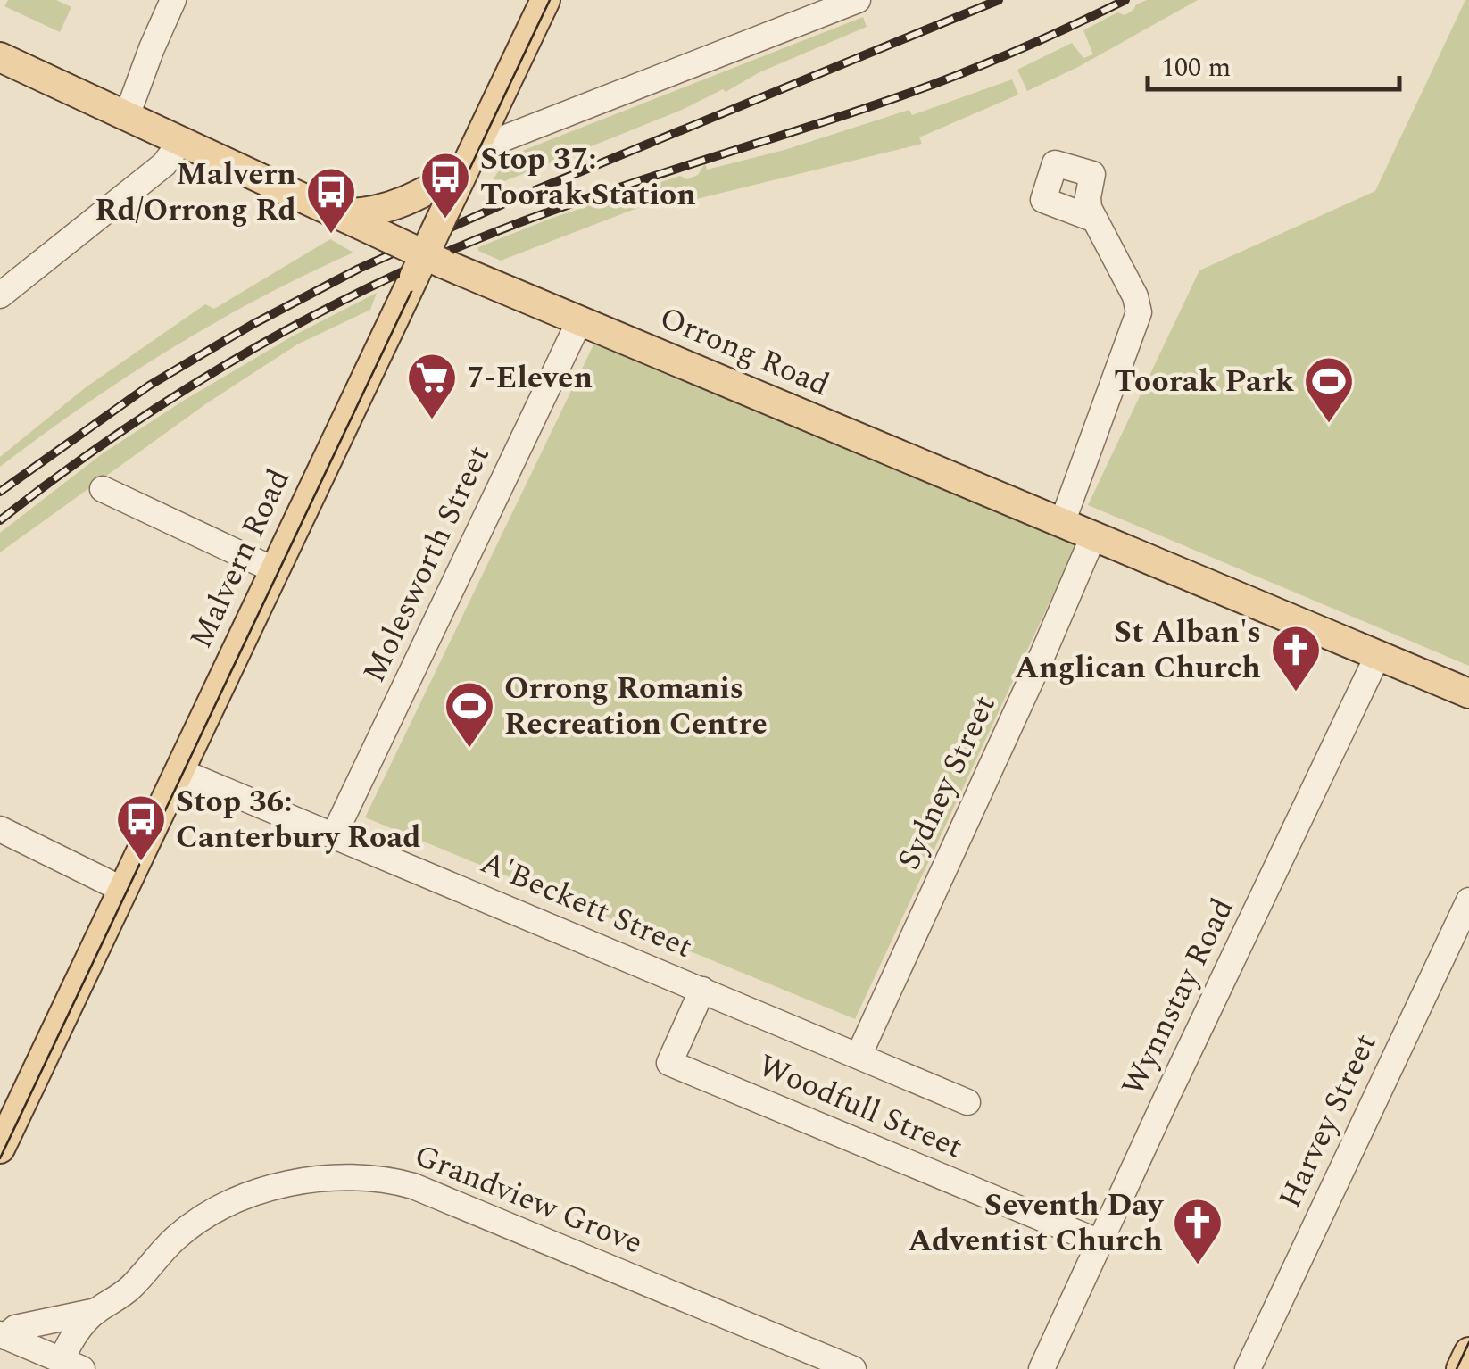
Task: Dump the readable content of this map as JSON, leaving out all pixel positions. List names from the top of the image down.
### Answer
{
  "streets": {
    "main road": ["Orrong Road", "Malvern Road"],
    "street": [
      "Molesworth Street",
      "Sydney Street",
      "A'Beckett Street",
      "Wynnstay Road",
      "Woodfull Street",
      "Harvey Street",
      "Grandview Grove"
    ]
  },
  "crossings": [
    ["Orrong Road", "Malvern Road"],
    ["Orrong Road", "Molesworth Street"],
    ["Orrong Road", "Sydney Street"],
    ["Orrong Road", "Wynnstay Road"],
    ["Malvern Road", "A'Beckett Street"],
    ["Molesworth Street", "A'Beckett Street"],
    ["Sydney Street", "A'Beckett Street"],
    ["A'Beckett Street", "Woodfull Street"],
    ["Wynnstay Road", "Woodfull Street"]
  ],
  "places": {
    "bus stop": ["Stop 37: Toorak Station", "Malvern Rd/Orrong Rd", "Stop 36: Canterbury Road"],
    "supermarket": ["7-Eleven"],
    "sports": ["Toorak Park", "Orrong Romanis Recreation Centre"],
    "church": ["St Alban's Anglican Church", "Seventh Day Adventist Church"]
  },
  "scale_bar": "100 m"
}
